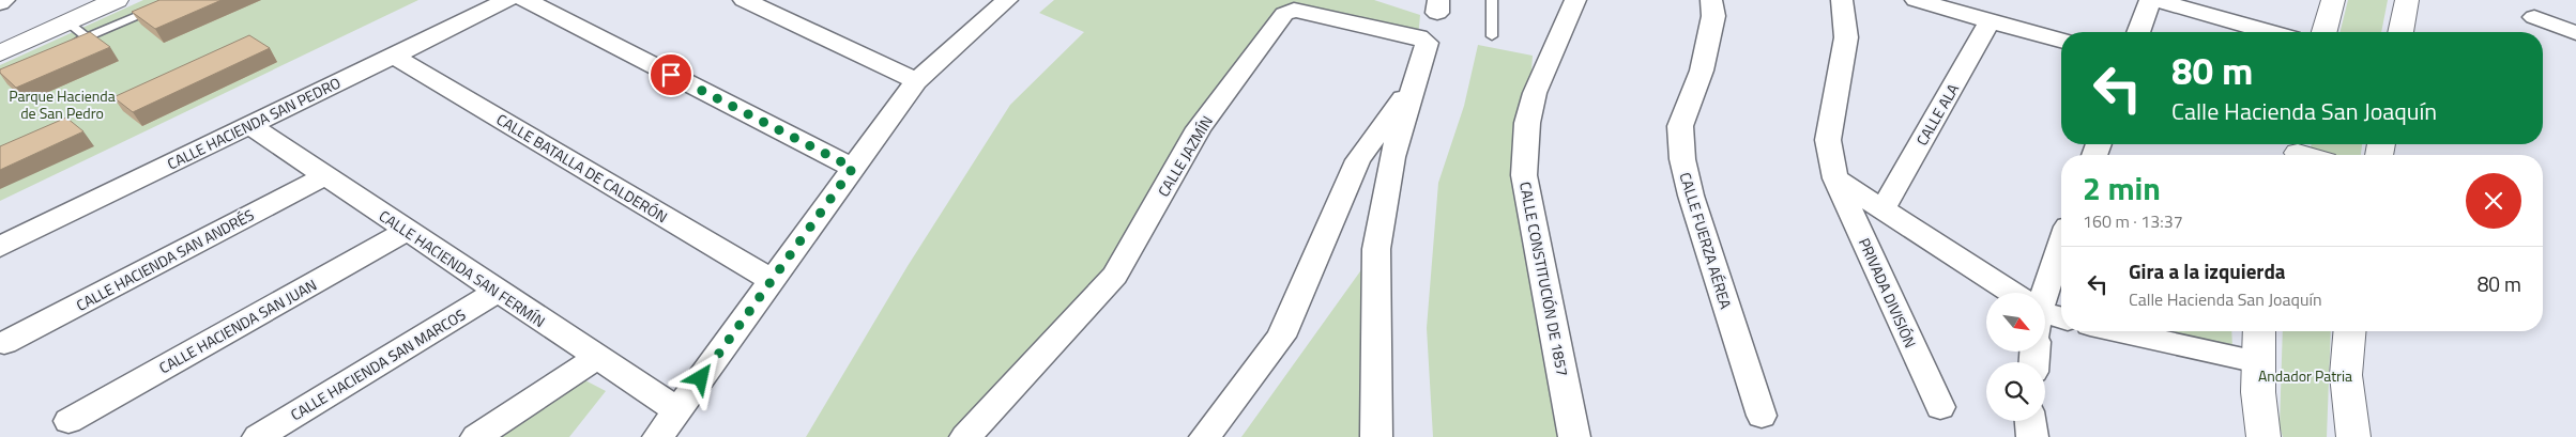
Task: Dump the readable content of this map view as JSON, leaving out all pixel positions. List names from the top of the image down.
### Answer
{
  "streets": {
    "street": [
      "CALLE ALA",
      "CALLE HACIENDA SAN PEDRO",
      "CALLE JAZMÍN",
      "CALLE BATALLA DE CALDERÓN",
      "CALLE FUERZA AÉREA",
      "CALLE HACIENDA SAN ANDRÉS",
      "CALLE HACIENDA SAN FERMÍN",
      "CALLE CONSTITUCIÓN DE 1857",
      "PRIVADA DIVISIÓN",
      "CALLE HACIENDA SAN JUAN",
      "CALLE HACIENDA SAN MARCOS"
    ]
  },
  "crossings": [
    ["CALLE HACIENDA SAN PEDRO", "CALLE BATALLA DE CALDERÓN"],
    ["CALLE HACIENDA SAN PEDRO", "CALLE HACIENDA SAN FERMÍN"],
    ["CALLE HACIENDA SAN ANDRÉS", "CALLE HACIENDA SAN FERMÍN"],
    ["CALLE HACIENDA SAN FERMÍN", "CALLE HACIENDA SAN JUAN"],
    ["CALLE HACIENDA SAN FERMÍN", "CALLE HACIENDA SAN MARCOS"]
  ],
  "parks": ["Parque Hacienda de San Pedro", "Andador Patria"],
  "north": "bottom right",
  "page": {
    "turn": ["80 m", "Calle Hacienda San Joaquín"],
    "heading": ["2 min", "160 m · 13:37"],
    "list": [
      {
        "name": "Gira a la izquierda",
        "note": "Calle Hacienda San Joaquín",
        "value": "80 m"
      }
    ]
  }
}
